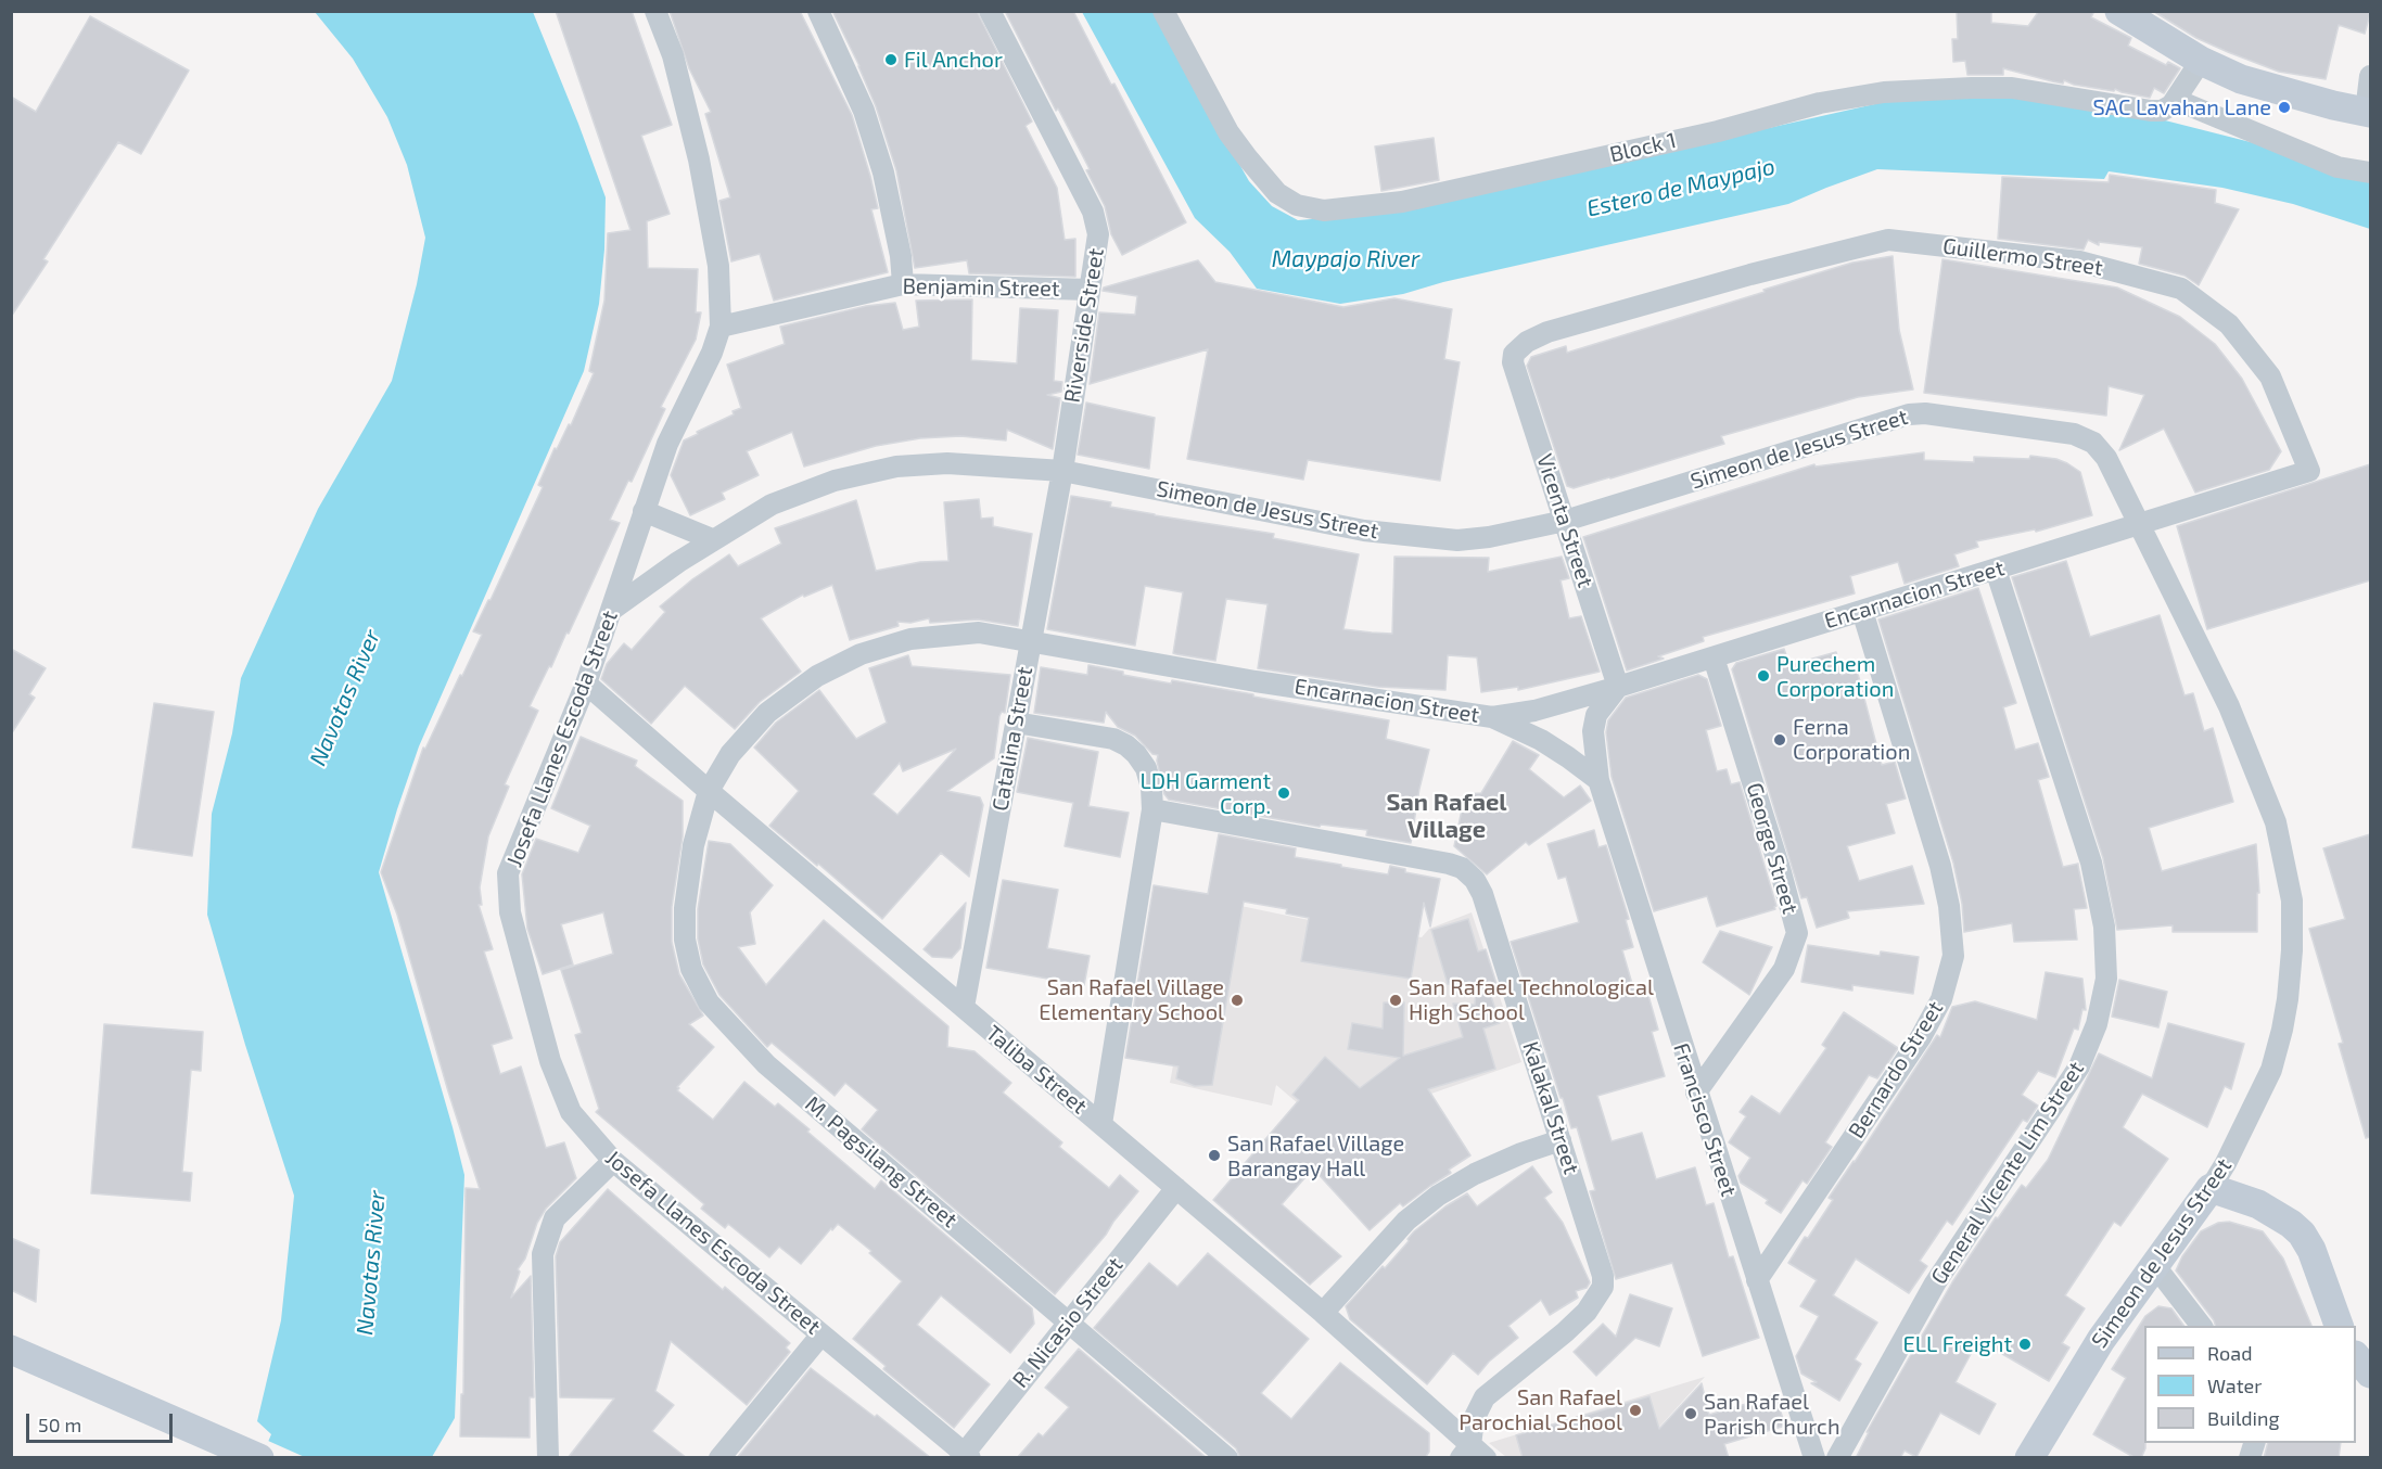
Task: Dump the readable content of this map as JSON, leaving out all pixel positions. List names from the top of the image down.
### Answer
{
  "streets": {
    "street": [
      "Block 1",
      "Guillermo Street",
      "Benjamin Street",
      "Riverside Street",
      "Simeon de Jesus Street",
      "Vicenta Street",
      "Encarnacion Street",
      "Josefa Llanes Escoda Street",
      "Catalina Street",
      "George Street",
      "Taliba Street",
      "Bernardo Street",
      "Kalakal Street",
      "Francisco Street",
      "M. Pagsilang Street",
      "General Vicente Lim Street",
      "R. Nicasio Street"
    ]
  },
  "crossings": [
    ["Guillermo Street", "Simeon de Jesus Street"],
    ["Guillermo Street", "Vicenta Street"],
    ["Guillermo Street", "Encarnacion Street"],
    ["Benjamin Street", "Riverside Street"],
    ["Benjamin Street", "Josefa Llanes Escoda Street"],
    ["Riverside Street", "Simeon de Jesus Street"],
    ["Riverside Street", "Catalina Street"],
    ["Simeon de Jesus Street", "Vicenta Street"],
    ["Simeon de Jesus Street", "Encarnacion Street"],
    ["Simeon de Jesus Street", "Josefa Llanes Escoda Street"],
    ["Simeon de Jesus Street", "Catalina Street"],
    ["Vicenta Street", "Encarnacion Street"],
    ["Vicenta Street", "Francisco Street"],
    ["Encarnacion Street", "Catalina Street"],
    ["Encarnacion Street", "George Street"],
    ["Encarnacion Street", "Taliba Street"],
    ["Encarnacion Street", "Bernardo Street"],
    ["Encarnacion Street", "Francisco Street"],
    ["Encarnacion Street", "M. Pagsilang Street"],
    ["Encarnacion Street", "General Vicente Lim Street"],
    ["Josefa Llanes Escoda Street", "Taliba Street"],
    ["Josefa Llanes Escoda Street", "R. Nicasio Street"],
    ["Catalina Street", "Taliba Street"],
    ["George Street", "Francisco Street"],
    ["Taliba Street", "Kalakal Street"],
    ["Taliba Street", "M. Pagsilang Street"],
    ["Taliba Street", "R. Nicasio Street"],
    ["Bernardo Street", "Francisco Street"],
    ["M. Pagsilang Street", "R. Nicasio Street"]
  ],
  "districts": ["San Rafael Village"],
  "water": ["Estero de Maypajo", "Maypajo River", "Navotas River"],
  "places": [
    "Fil Anchor",
    "SAC Lavahan Lane",
    "Purechem Corporation",
    "Ferna Corporation",
    "LDH Garment Corp.",
    "San Rafael Village Elementary School",
    "San Rafael Technological High School",
    "San Rafael Village Barangay Hall",
    "ELL Freight",
    "San Rafael Parochial School",
    "San Rafael Parish Church"
  ],
  "legend": ["Road", "Water", "Building"],
  "scale_bar": "50 m"
}
